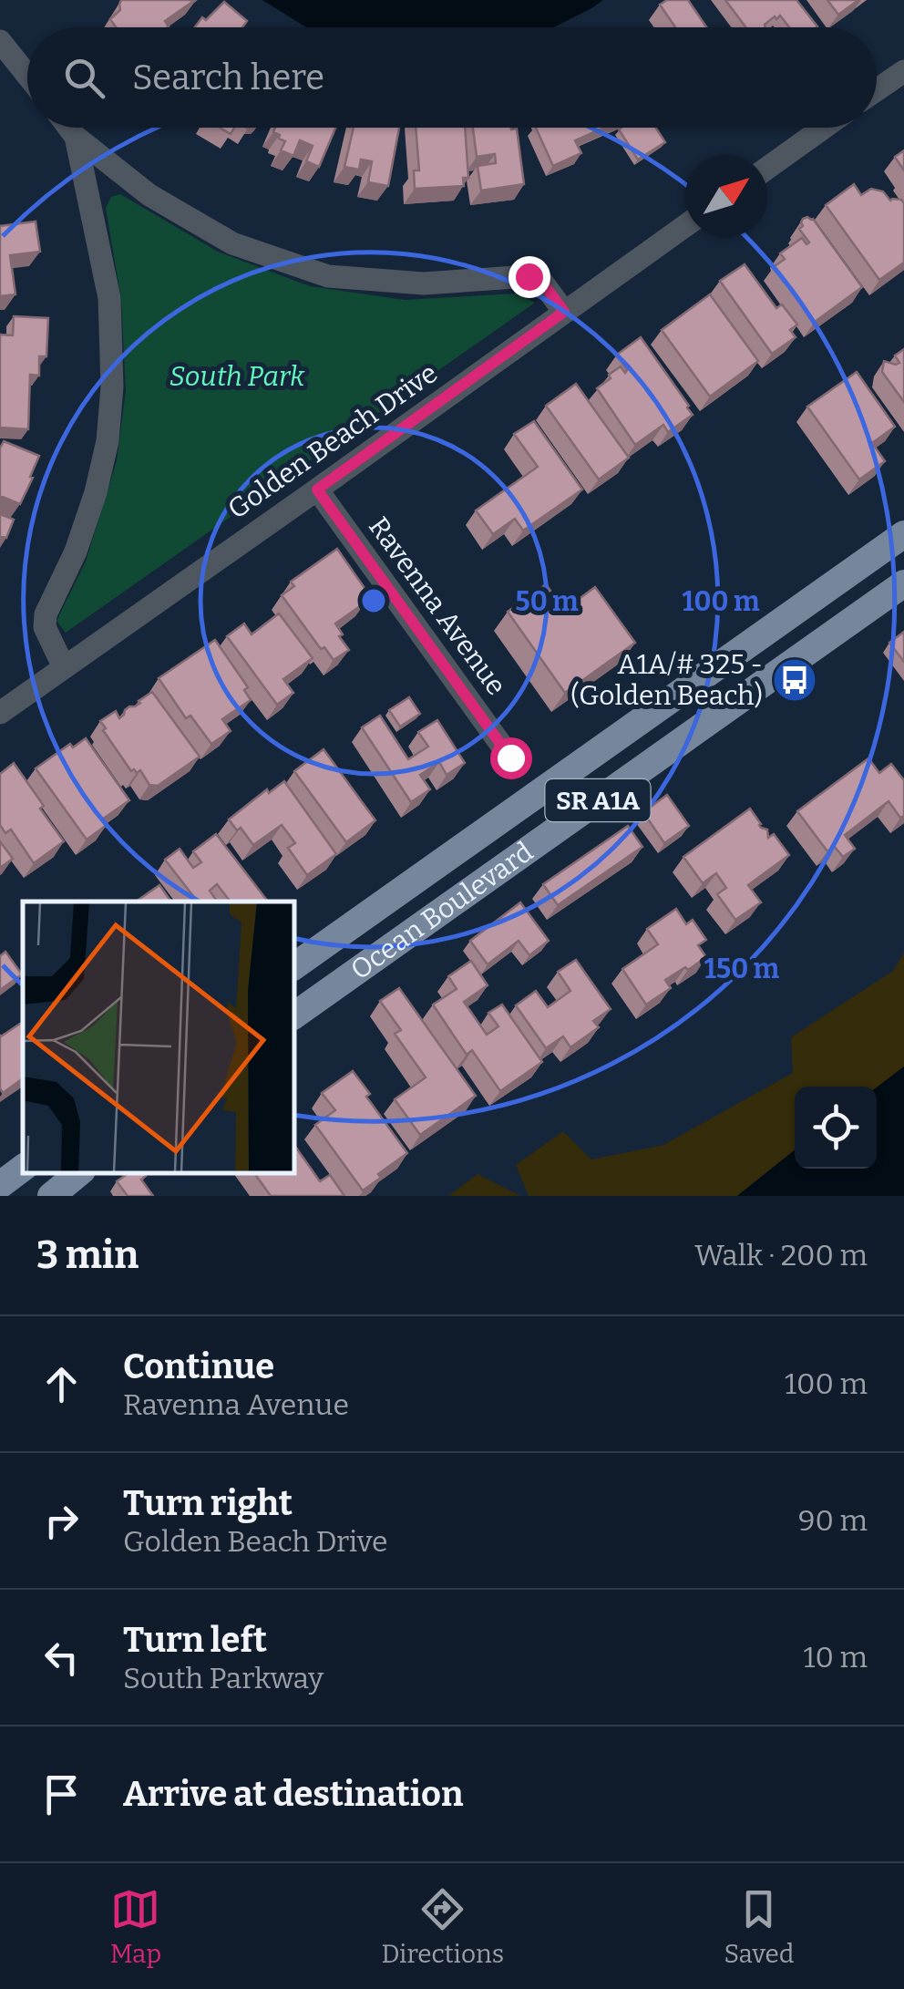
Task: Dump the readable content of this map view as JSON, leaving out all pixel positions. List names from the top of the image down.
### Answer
{
  "streets": {
    "main road": ["SR A1A", "Ocean Boulevard"],
    "street": ["Golden Beach Drive", "Ravenna Avenue"]
  },
  "crossings": [
    ["Golden Beach Drive", "Ravenna Avenue"]
  ],
  "parks": ["South Park"],
  "places": {
    "bus stop": ["A1A/# 325 - (Golden Beach)"]
  },
  "north": "top right",
  "page": {
    "search": "Search here",
    "heading": ["3 min", "Walk · 200 m"],
    "list": [
      ["Continue", "Ravenna Avenue", "100 m"],
      ["Turn right", "Golden Beach Drive", "90 m"],
      ["Turn left", "South Parkway", "10 m"],
      "Arrive at destination"
    ],
    "nav": ["Map", "Directions", "Saved"]
  },
  "rings": ["50 m", "100 m", "150 m"]
}
